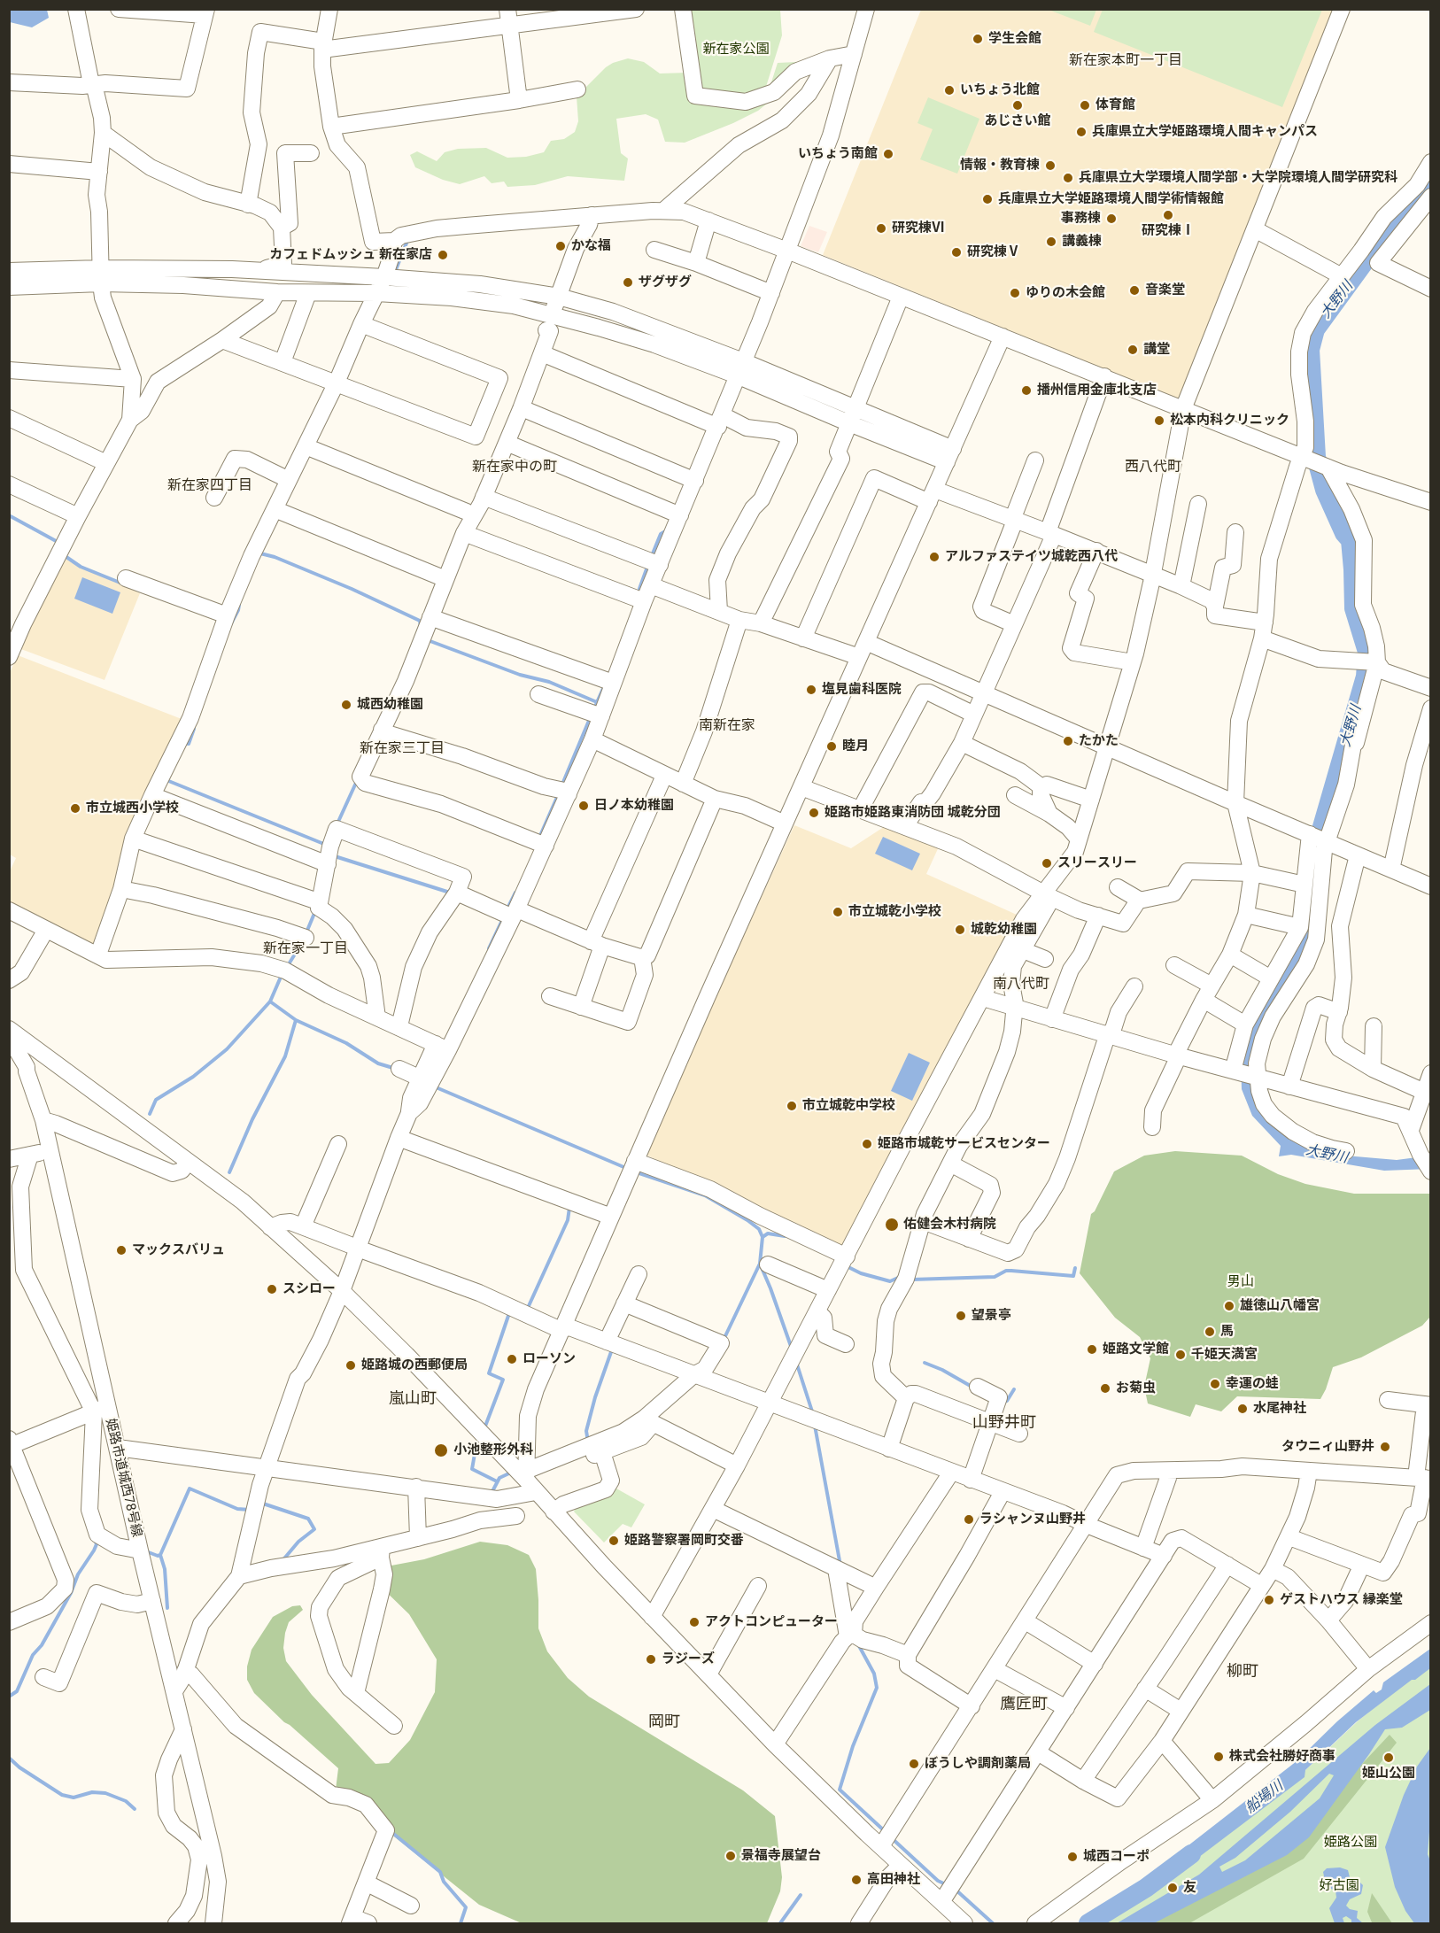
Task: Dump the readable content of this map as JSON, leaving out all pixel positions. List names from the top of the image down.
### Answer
{
  "streets": {
    "street": ["姫路市道城西78号線"]
  },
  "districts": [
    "新在家本町一丁目",
    "新在家中の町",
    "西八代町",
    "新在家四丁目",
    "南新在家",
    "新在家三丁目",
    "新在家一丁目",
    "南八代町",
    "嵐山町",
    "山野井町",
    "柳町",
    "鷹匠町",
    "岡町"
  ],
  "water": ["大野川", "船場川"],
  "parks": [
    "新在家公園",
    "男山",
    "姫路公園",
    "好古園"
  ],
  "places": [
    "学生会館",
    "いちょう北館",
    "あじさい館",
    "体育館",
    "兵庫県立大学姫路環境人間キャンパス",
    "いちょう南館",
    "情報・教育棟",
    "兵庫県立大学環境人間学部・大学院環境人間学研究科",
    "兵庫県立大学姫路環境人間学術情報館",
    "研究棟Ⅰ",
    "事務棟",
    "研究棟Ⅵ",
    "講義棟",
    "かな福",
    "研究棟Ⅴ",
    "カフェドムッシュ 新在家店",
    "ザグザグ",
    "音楽堂",
    "ゆりの木会館",
    "講堂",
    "播州信用金庫北支店",
    "松本内科クリニック",
    "アルファステイツ城乾西八代",
    "塩見歯科医院",
    "城西幼稚園",
    "たかた",
    "睦月",
    "日ノ本幼稚園",
    "市立城西小学校",
    "姫路市姫路東消防団 城乾分団",
    "スリースリー",
    "市立城乾小学校",
    "城乾幼稚園",
    "市立城乾中学校",
    "姫路市城乾サービスセンター",
    "佑健会木村病院",
    "マックスバリュ",
    "スシロー",
    "雄徳山八幡宮",
    "望景亭",
    "馬",
    "姫路文学館",
    "千姫天満宮",
    "ローソン",
    "姫路城の西郵便局",
    "幸運の蛙",
    "お菊虫",
    "水尾神社",
    "タウニィ山野井",
    "小池整形外科",
    "ラシャンヌ山野井",
    "姫路警察署岡町交番",
    "ゲストハウス 縁楽堂",
    "アクトコンピューター",
    "ラジーズ",
    "株式会社勝好商事",
    "姫山公園",
    "ぼうしや調剤薬局",
    "景福寺展望台",
    "城西コーポ",
    "高田神社",
    "友"
  ]
}
